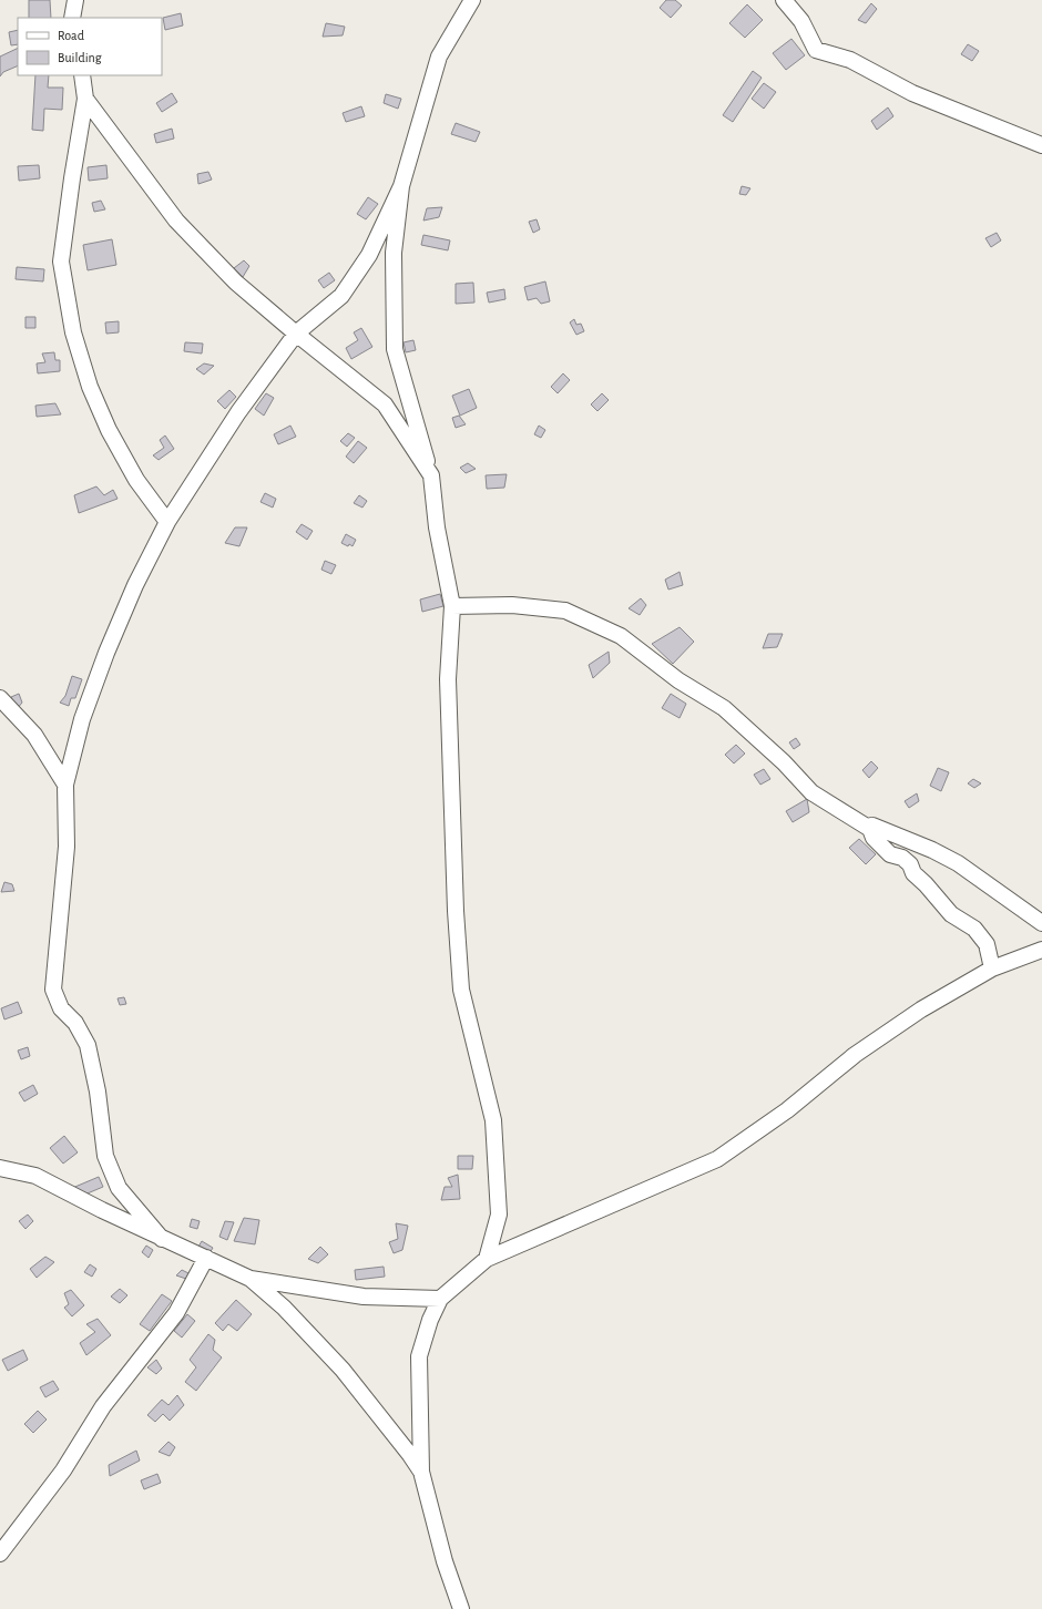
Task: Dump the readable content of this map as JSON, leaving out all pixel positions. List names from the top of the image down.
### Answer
{
  "legend": ["Road", "Building"]
}
